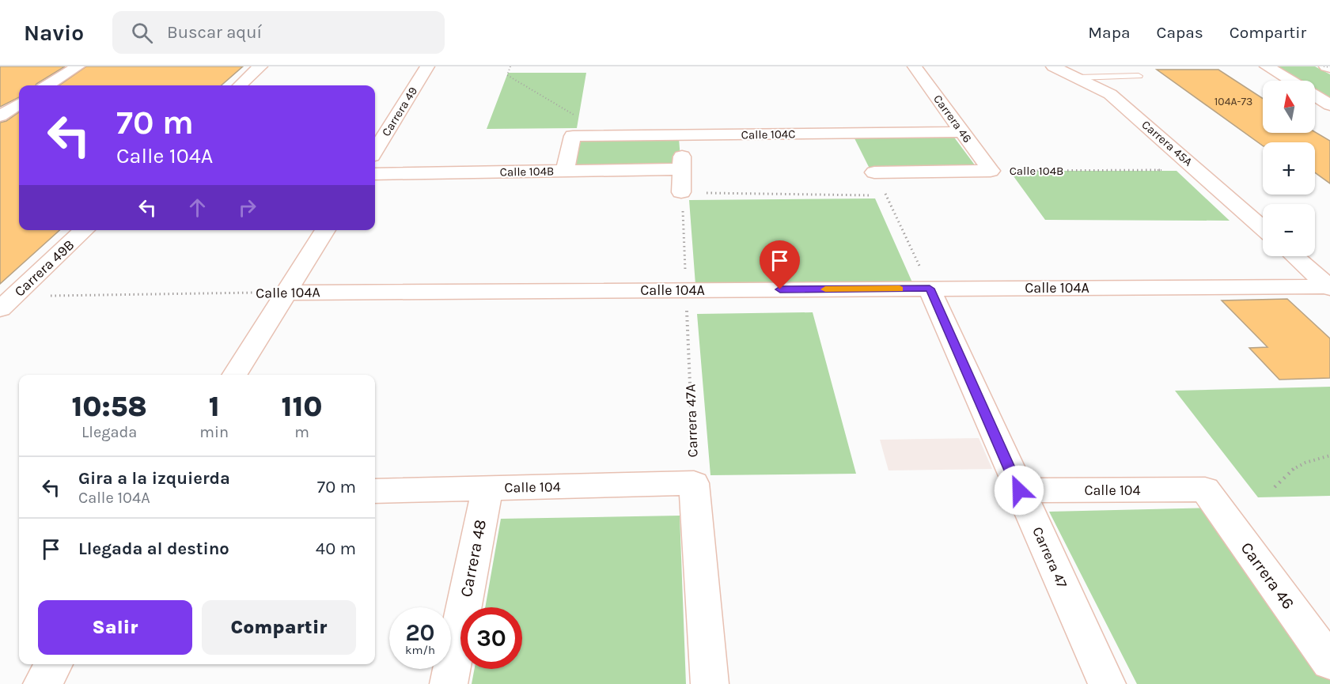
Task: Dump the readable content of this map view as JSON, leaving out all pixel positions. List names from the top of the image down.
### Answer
{
  "streets": {
    "main road": [
      "Carrera 49",
      "Carrera 46",
      "Calle 104C",
      "Carrera 45A",
      "Calle 104B",
      "Carrera 49B",
      "Calle 104A",
      "Calle 104",
      "Carrera 47",
      "Carrera 48"
    ],
    "path": ["Carrera 47A"]
  },
  "crossings": [
    ["Carrera 46", "Calle 104C"],
    ["Carrera 46", "Calle 104B"],
    ["Carrera 46", "Calle 104"],
    ["Calle 104C", "Calle 104B"],
    ["Carrera 45A", "Calle 104B"],
    ["Calle 104B", "Carrera 47A"],
    ["Carrera 49B", "Calle 104A"],
    ["Calle 104A", "Carrera 47A"],
    ["Calle 104A", "Carrera 47"],
    ["Carrera 47A", "Calle 104"],
    ["Calle 104", "Carrera 47"],
    ["Calle 104", "Carrera 48"]
  ],
  "house_numbers": ["104A-73"],
  "north": "top",
  "page": {
    "header": "Navio",
    "search": "Buscar aquí",
    "nav": ["Mapa", "Capas", "Compartir"],
    "map_buttons": ["+", "−"],
    "turn": ["70 m", "Calle 104A"],
    "eta": [
      "10:58",
      "Llegada",
      "1",
      "min",
      "110",
      "m"
    ],
    "list": [
      {
        "name": "Gira a la izquierda",
        "note": "Calle 104A",
        "value": "70 m"
      },
      {
        "name": "Llegada al destino",
        "value": "40 m"
      }
    ],
    "buttons": ["Salir", "Compartir"],
    "speed": "20 km/h",
    "limit": "30"
  }
}
